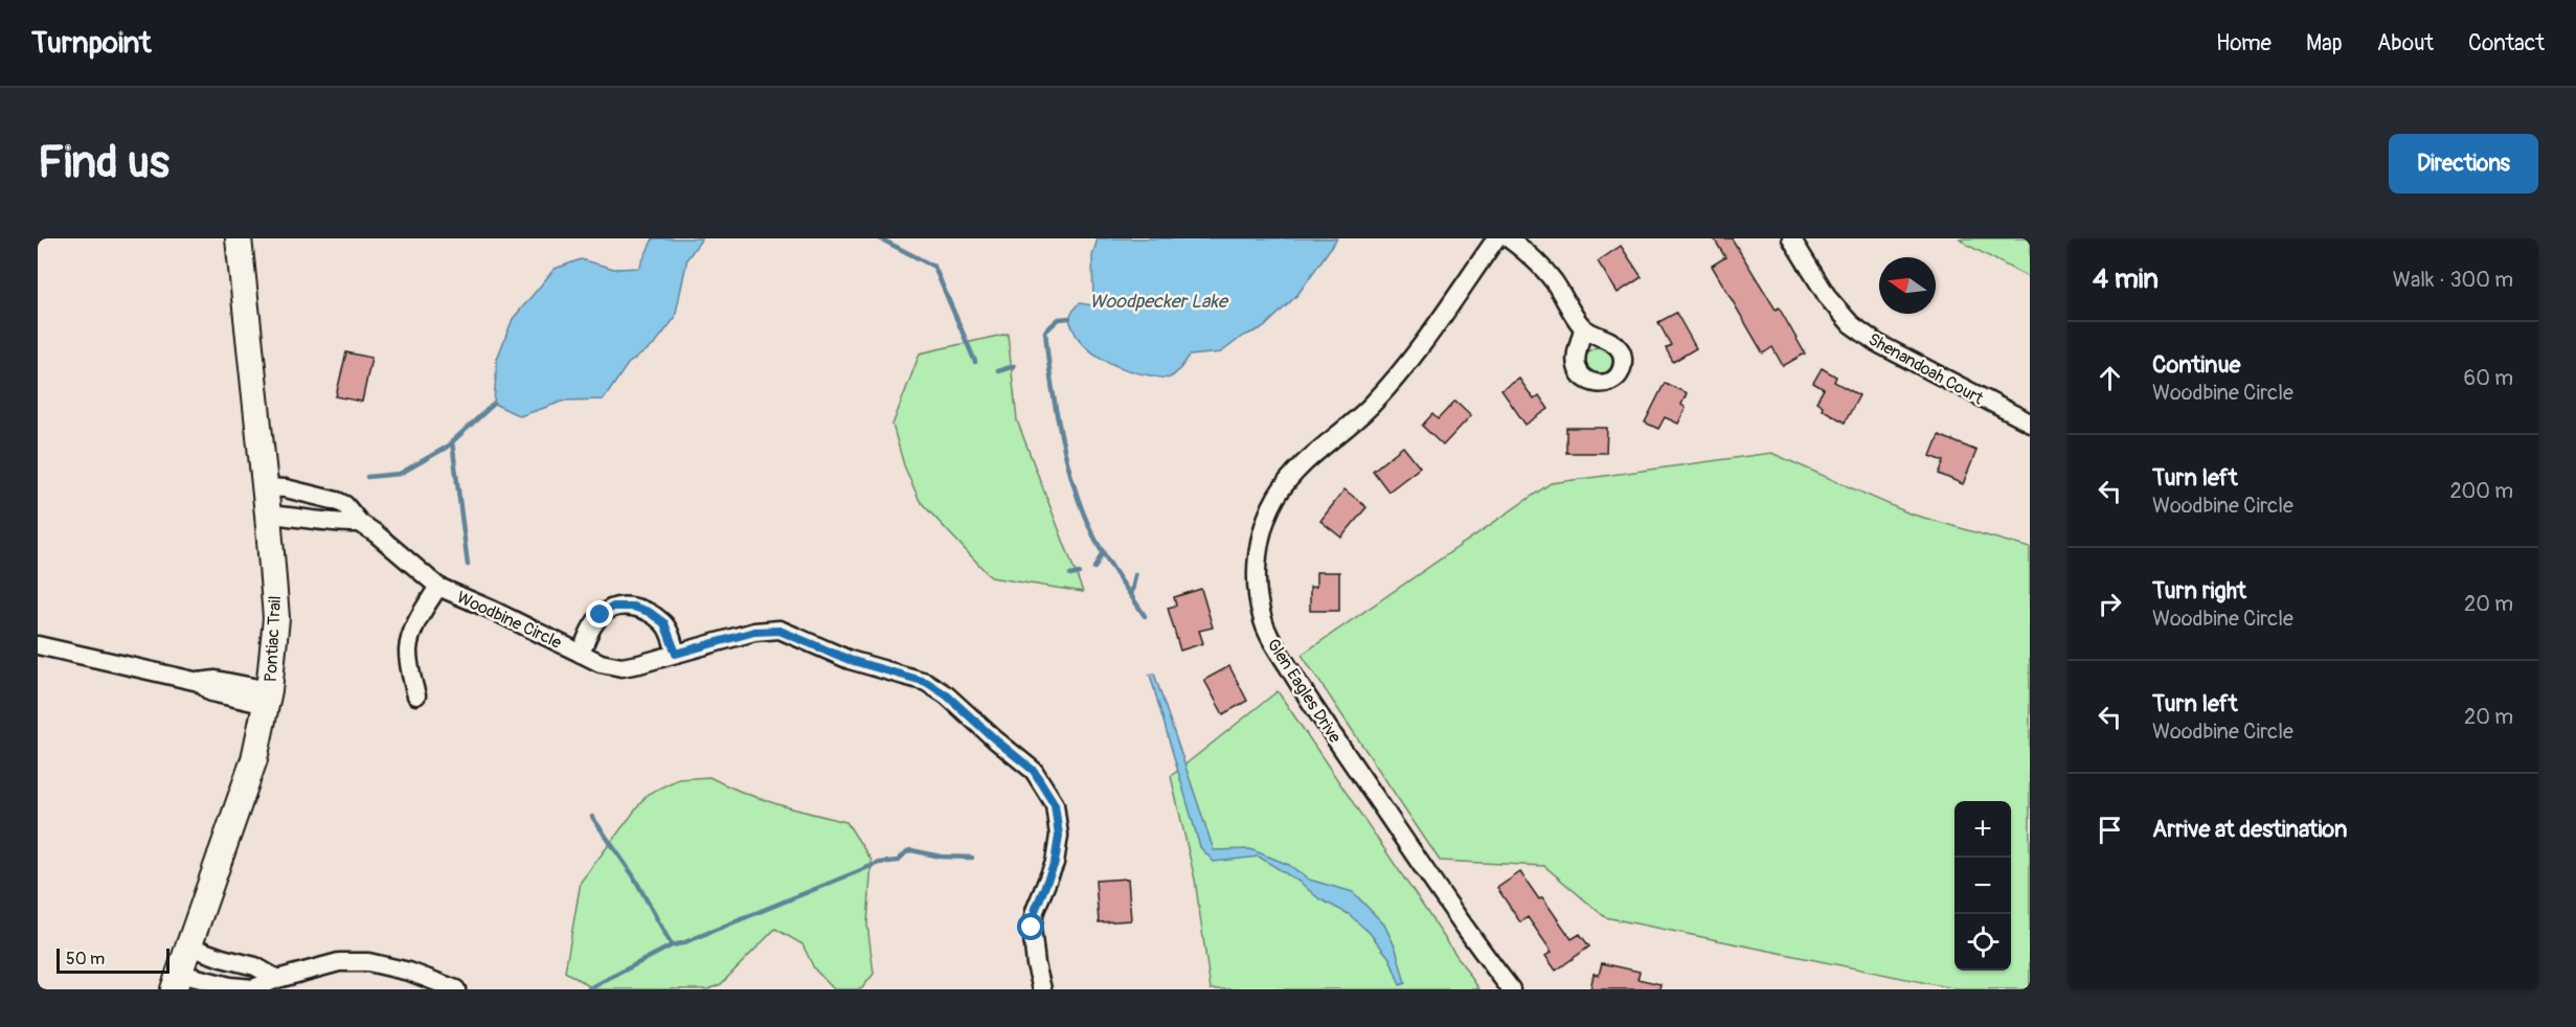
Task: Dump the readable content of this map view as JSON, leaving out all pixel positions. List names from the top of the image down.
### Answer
{
  "streets": {
    "main road": ["Pontiac Trail"],
    "street": ["Shenandoah Court", "Woodbine Circle", "Glen Eagles Drive"]
  },
  "crossings": [
    ["Woodbine Circle", "Pontiac Trail"]
  ],
  "water": ["Woodpecker Lake"],
  "scale_bar": "50 m",
  "north": "left",
  "page": {
    "header": "Turnpoint",
    "nav": [
      "Home",
      "Map",
      "About",
      "Contact"
    ],
    "buttons": "Directions",
    "title": "Find us",
    "heading": ["4 min", "Walk · 300 m"],
    "list": [
      ["Continue", "Woodbine Circle", "60 m"],
      ["Turn left", "Woodbine Circle", "200 m"],
      ["Turn right", "Woodbine Circle", "20 m"],
      ["Turn left", "Woodbine Circle", "20 m"],
      "Arrive at destination"
    ],
    "map_buttons": ["+", "−"],
    "scale": "50 m"
  }
}
